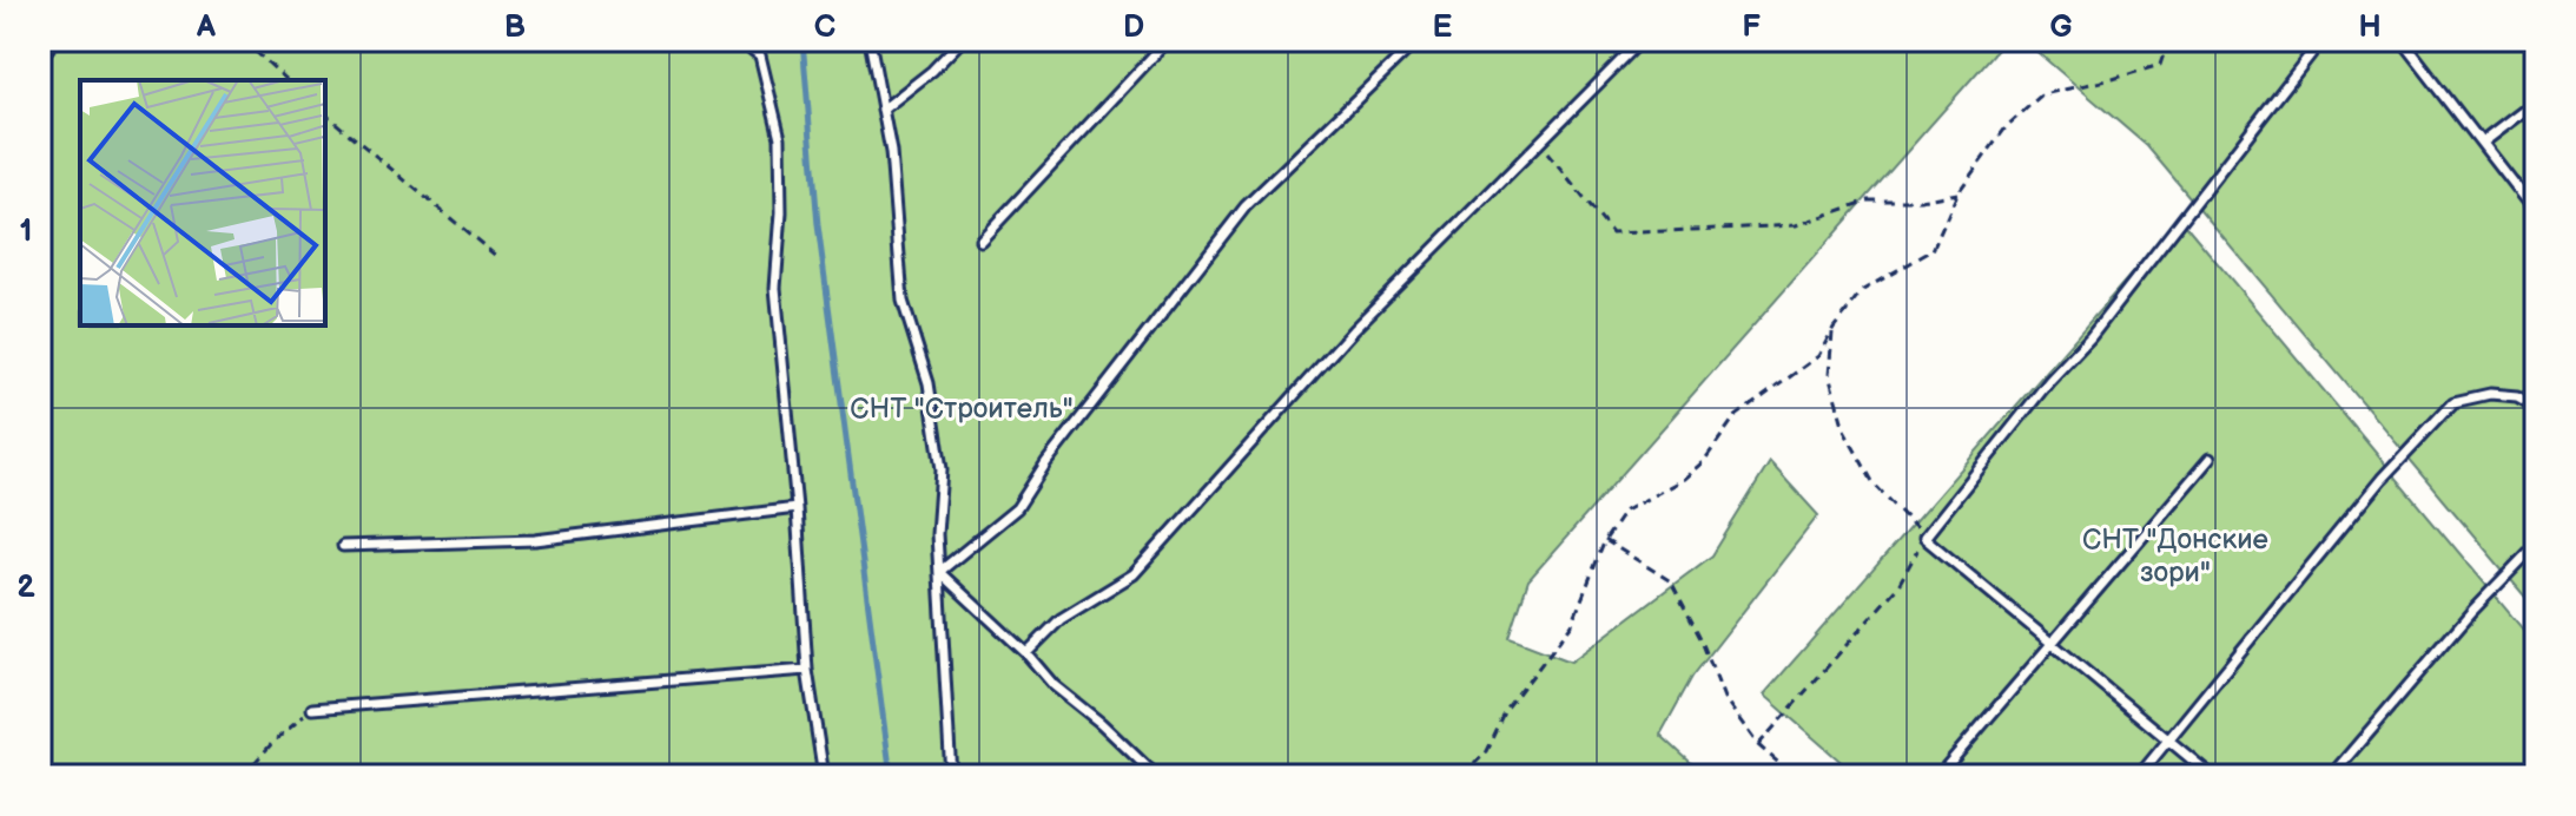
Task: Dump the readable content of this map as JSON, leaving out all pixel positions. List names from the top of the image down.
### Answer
{
  "parks": ["СНТ \"Строитель\"", "СНТ \"Донские зори\""],
  "grid": {
    "columns": [
      "A",
      "B",
      "C",
      "D",
      "E",
      "F",
      "G",
      "H"
    ],
    "rows": ["1", "2"]
  }
}
